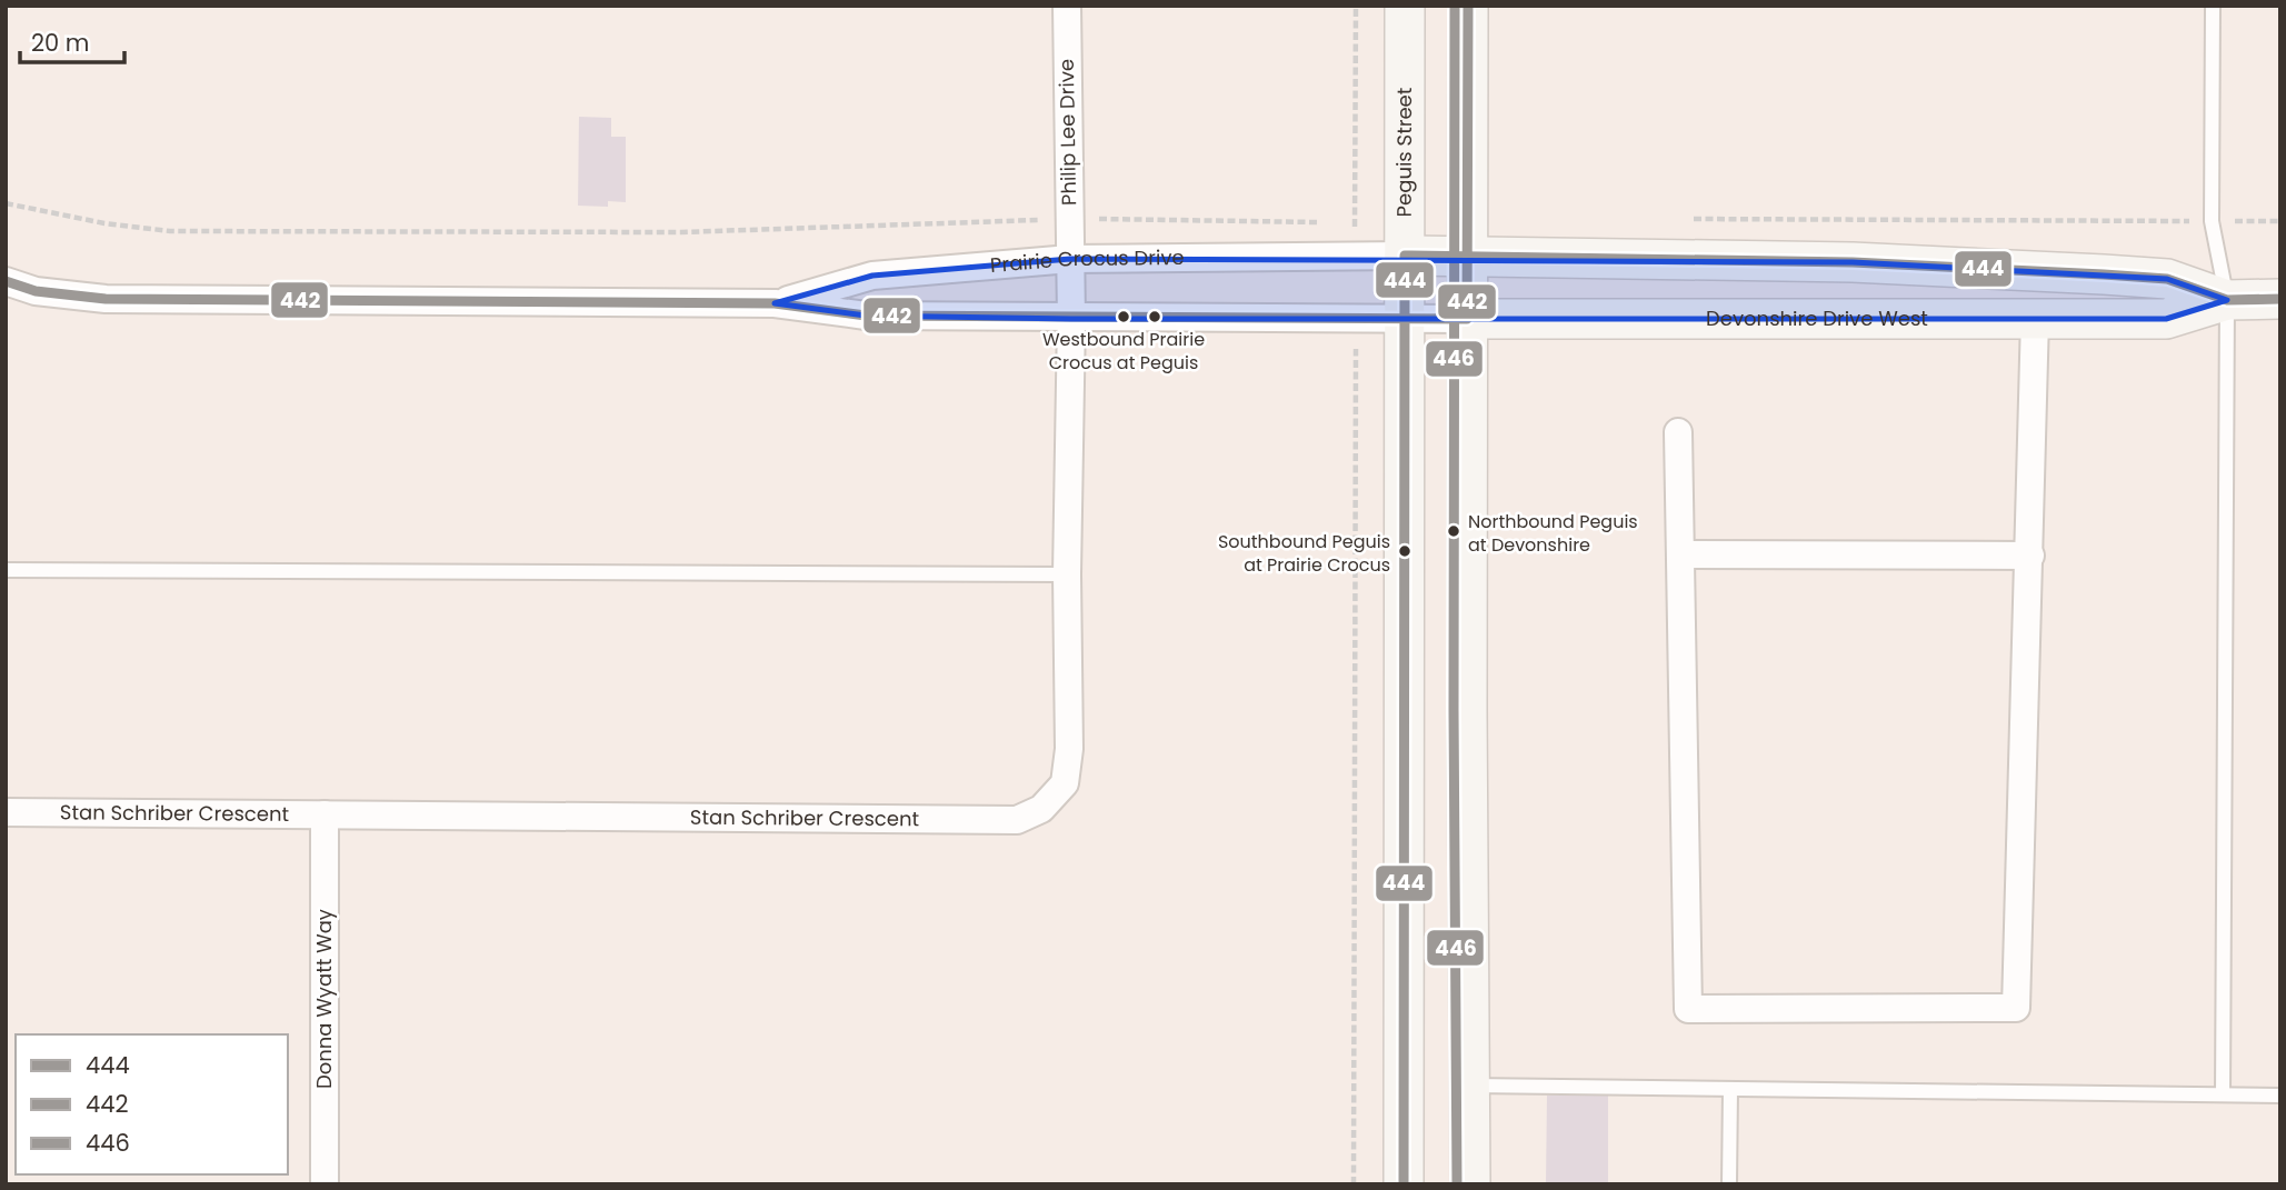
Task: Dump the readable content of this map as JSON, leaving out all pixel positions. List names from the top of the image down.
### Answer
{
  "streets": {
    "street": [
      "Philip Lee Drive",
      "Peguis Street",
      "Prairie Crocus Drive",
      "Devonshire Drive West",
      "Stan Schriber Crescent",
      "Donna Wyatt Way"
    ]
  },
  "crossings": [
    ["Philip Lee Drive", "Prairie Crocus Drive"],
    ["Philip Lee Drive", "Stan Schriber Crescent"],
    ["Peguis Street", "Prairie Crocus Drive"],
    ["Peguis Street", "Devonshire Drive West"],
    ["Prairie Crocus Drive", "Devonshire Drive West"],
    ["Prairie Crocus Drive", "Stan Schriber Crescent"],
    ["Stan Schriber Crescent", "Donna Wyatt Way"]
  ],
  "places": ["Westbound Prairie Crocus at Peguis", "Northbound Peguis at Devonshire", "Southbound Peguis at Prairie Crocus"],
  "lines": ["transit line 442", "transit line 446", "transit line 444"],
  "legend": ["444", "442", "446"],
  "scale_bar": "20 m"
}
